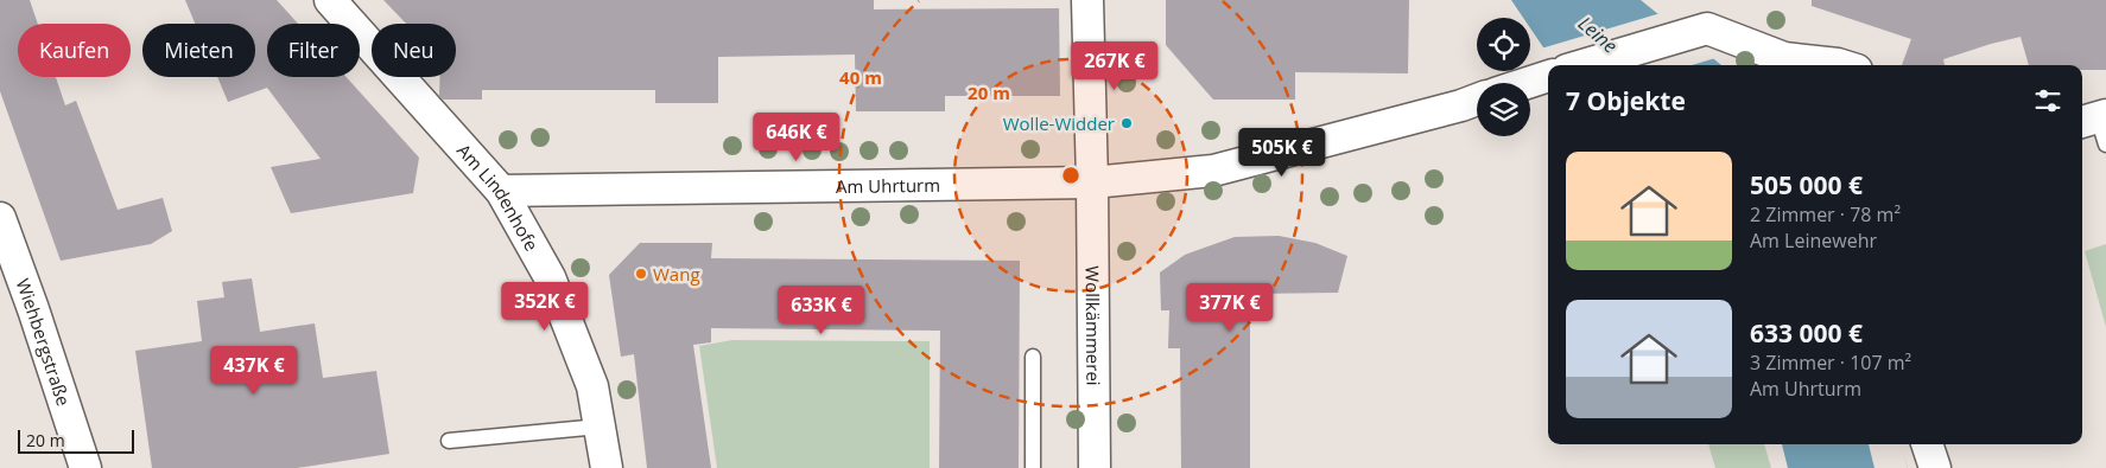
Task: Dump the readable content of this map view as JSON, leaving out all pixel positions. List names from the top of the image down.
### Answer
{
  "streets": {
    "street": [
      "Am Uhrturm",
      "Am Lindenhofe",
      "Wollkämmerei",
      "Wiehbergstraße"
    ]
  },
  "crossings": [
    ["Am Uhrturm", "Am Lindenhofe"],
    ["Am Uhrturm", "Wollkämmerei"]
  ],
  "water": ["Leine"],
  "places": ["Wolle-Widder", "Wang"],
  "scale_bar": "20 m",
  "page": {
    "chip": [
      "Kaufen",
      "Mieten",
      "Filter",
      "Neu"
    ],
    "price": [
      "267K €",
      "646K €",
      "505K €",
      "352K €",
      "377K €",
      "633K €",
      "437K €"
    ],
    "heading": "7 Objekte",
    "list": [
      {
        "name": "505 000 €",
        "note": "2 Zimmer · 78 m² · Am Leinewehr"
      },
      {
        "name": "633 000 €",
        "note": "3 Zimmer · 107 m² · Am Uhrturm"
      }
    ],
    "scale": "20 m"
  },
  "rings": ["40 m", "20 m"]
}
